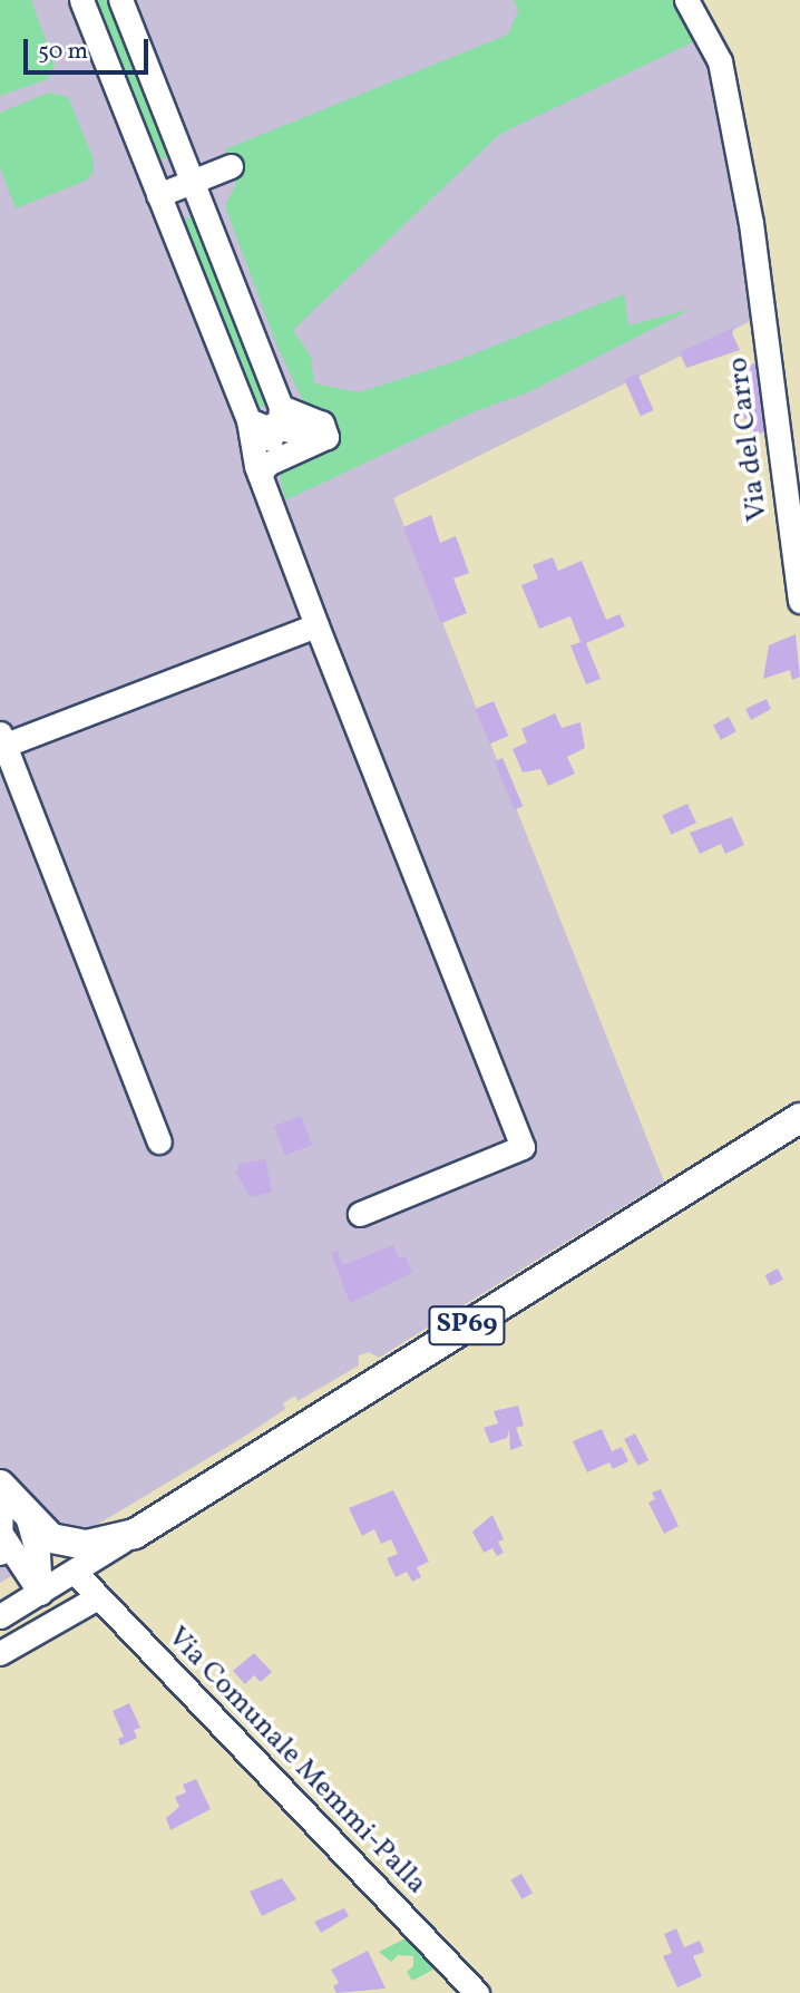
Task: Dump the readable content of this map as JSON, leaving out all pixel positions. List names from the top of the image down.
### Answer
{
  "streets": {
    "main road": ["SP69"],
    "street": ["Via del Carro", "Via Comunale Memmi-Palla"]
  },
  "crossings": [
    ["SP69", "Via Comunale Memmi-Palla"]
  ],
  "scale_bar": "50 m"
}
